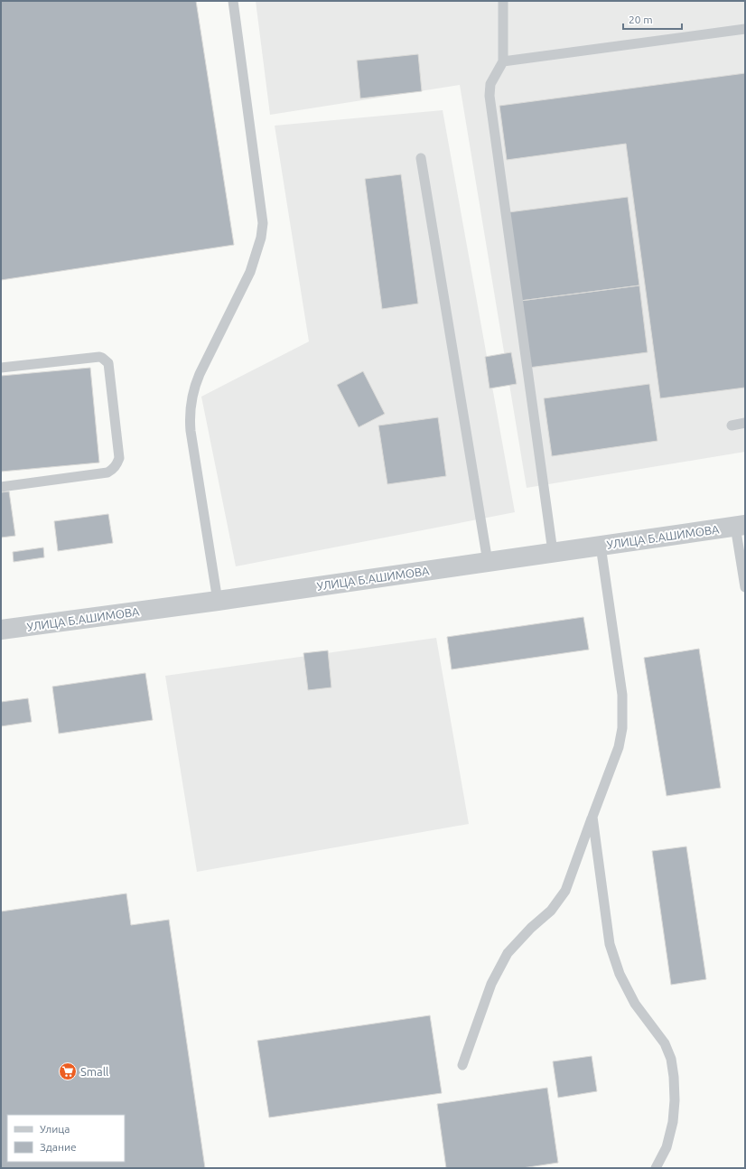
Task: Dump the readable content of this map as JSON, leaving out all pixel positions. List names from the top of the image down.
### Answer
{
  "streets": {
    "street": ["УЛИЦА Б.АШИМОВА"]
  },
  "places": {
    "supermarket": ["Small"]
  },
  "legend": ["Улица", "Здание"],
  "scale_bar": "20 m"
}
